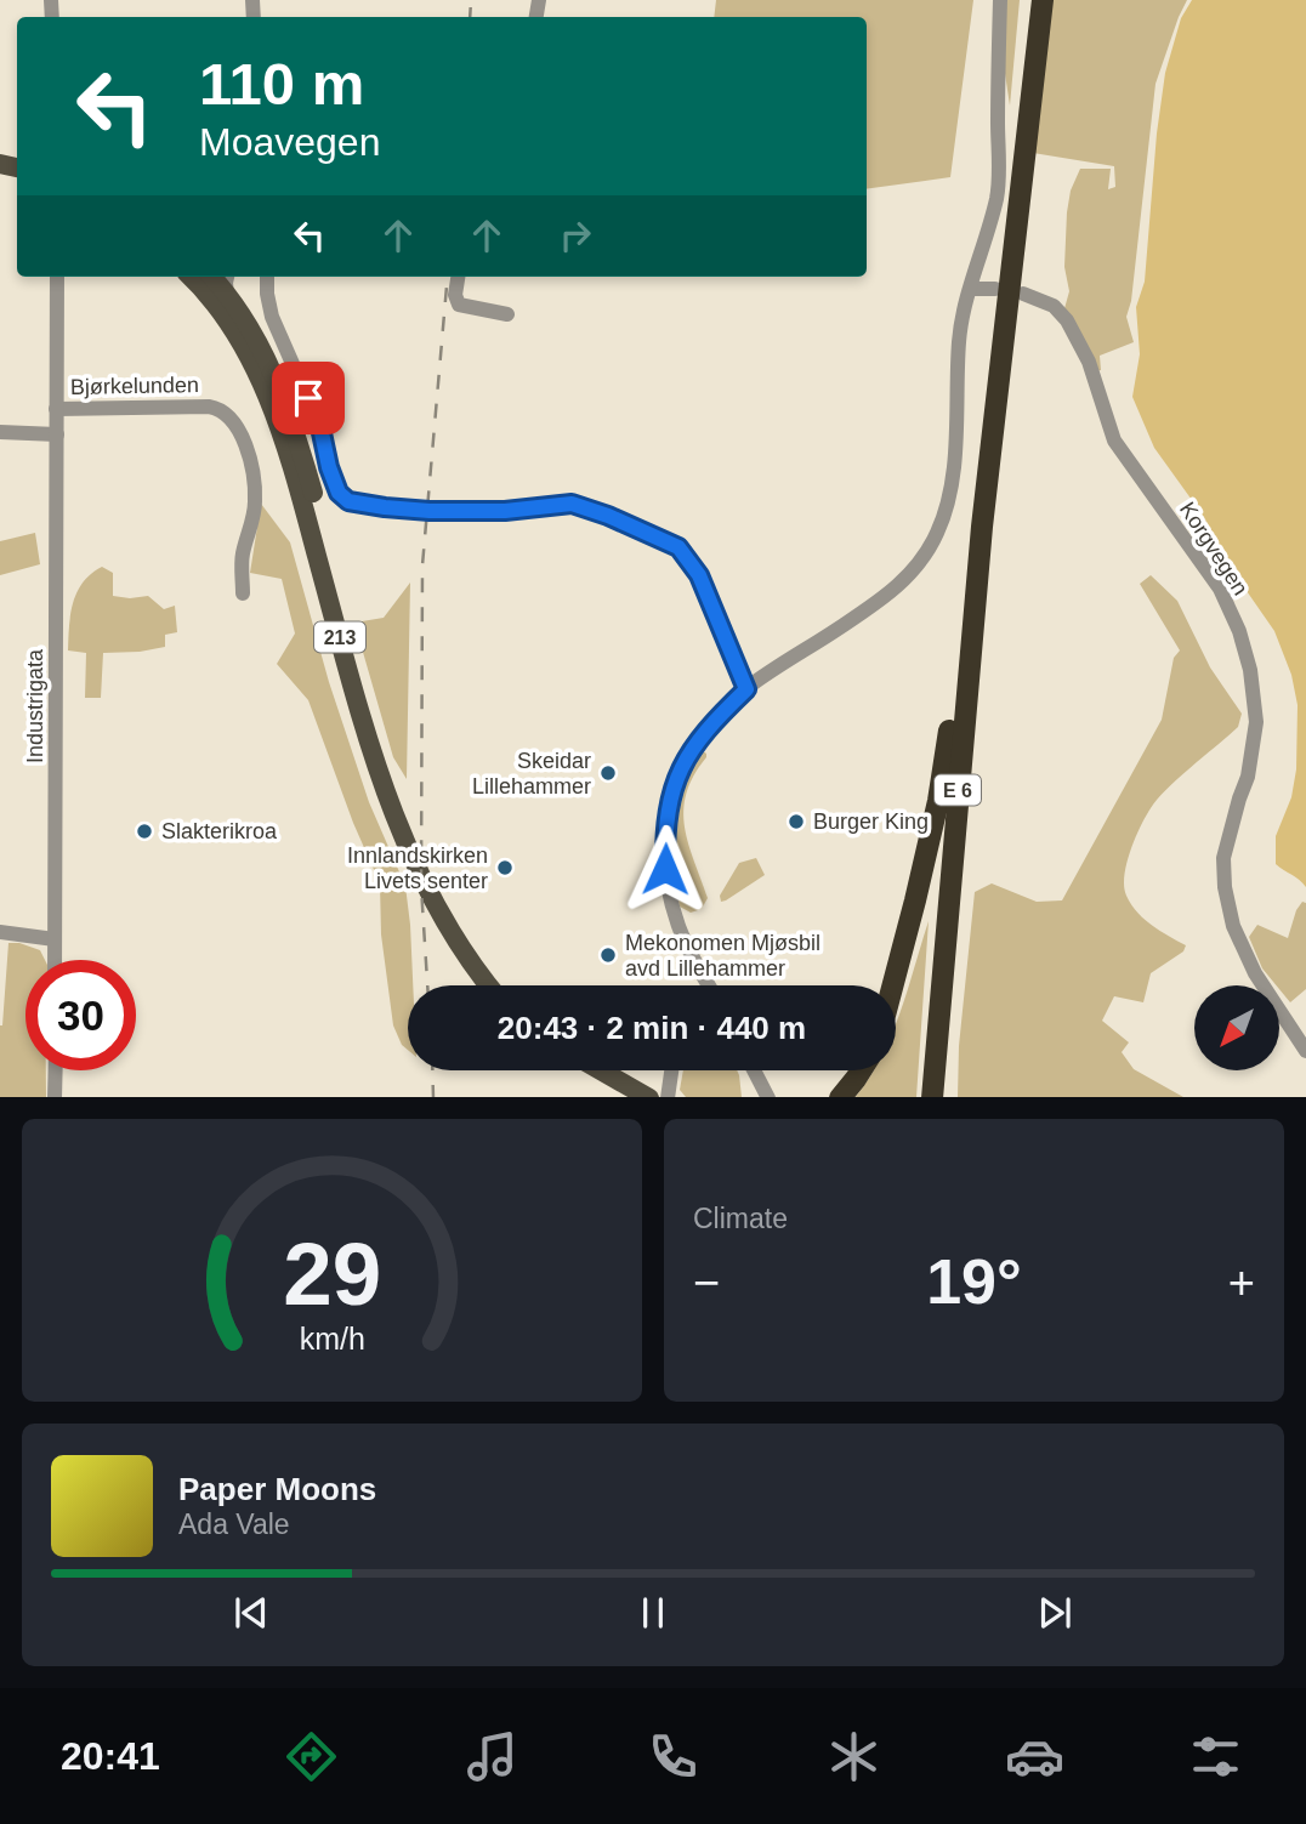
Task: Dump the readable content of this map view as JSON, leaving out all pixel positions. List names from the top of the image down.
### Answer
{
  "streets": {
    "highway": ["E 6"],
    "main road": ["213"],
    "street": ["Bjørkelunden", "Korgvegen", "Industrigata"]
  },
  "crossings": [
    ["Bjørkelunden", "Industrigata"]
  ],
  "places": [
    "Skeidar Lillehammer",
    "Burger King",
    "Slakterikroa",
    "Innlandskirken Livets senter",
    "Mekonomen Mjøsbil avd Lillehammer"
  ],
  "north": "bottom left",
  "page": {
    "turn": ["110 m", "Moavegen"],
    "limit": "30",
    "trip": "20:43 · 2 min · 440 m",
    "tile": "Climate",
    "heat": ["−", "19°", "+"],
    "song": ["Paper Moons", "Ada Vale"],
    "tabs": "20:41",
    "gauge": ["29", "km/h"]
  }
}
